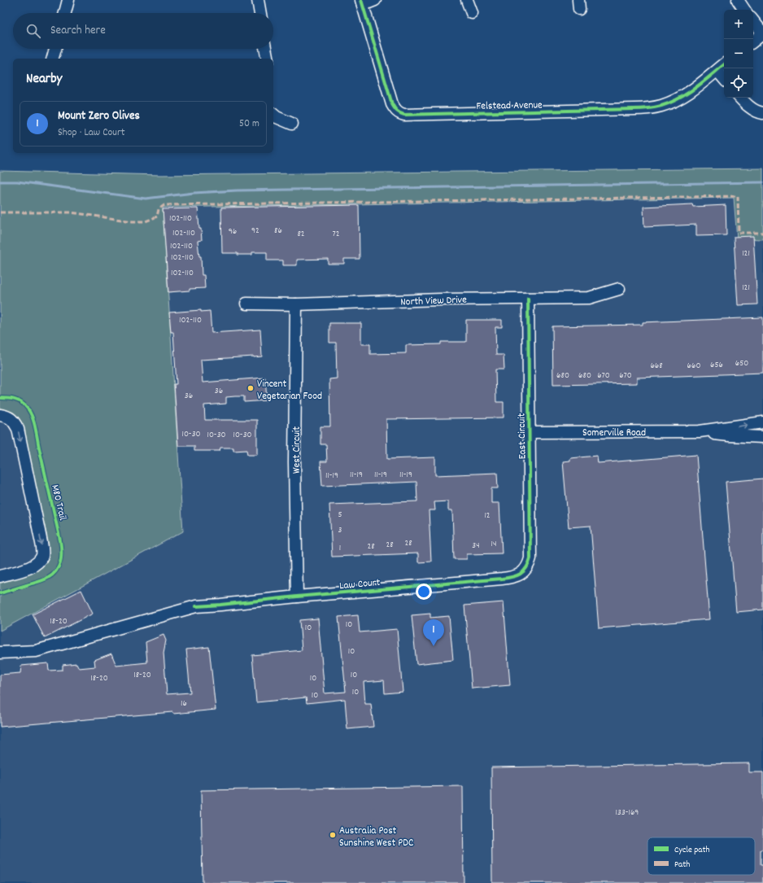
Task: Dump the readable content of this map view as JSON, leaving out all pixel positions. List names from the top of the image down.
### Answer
{
  "streets": {
    "street": [
      "Felstead Avenue",
      "North View Drive",
      "Somerville Road",
      "East Circuit",
      "West Circuit",
      "Law Court"
    ],
    "cycle path": ["M80 Trail"]
  },
  "crossings": [
    ["North View Drive", "East Circuit"],
    ["North View Drive", "West Circuit"],
    ["Somerville Road", "East Circuit"],
    ["East Circuit", "Law Court"],
    ["West Circuit", "Law Court"]
  ],
  "places": ["Vincent Vegetarian Food", "Australia Post Sunshine West PDC"],
  "house_numbers": [
    "102-110",
    "92",
    "86",
    "96",
    "102-110",
    "82",
    "72",
    "102-110",
    "121",
    "102-110",
    "102-110",
    "121",
    "102-110",
    "650",
    "656",
    "668",
    "660",
    "680",
    "680",
    "670",
    "670",
    "36",
    "36",
    "10-30",
    "10-30",
    "10-30",
    "11-19",
    "11-19",
    "11-19",
    "11-19",
    "5",
    "12",
    "3",
    "28",
    "14",
    "28",
    "34",
    "28",
    "1",
    "18-20",
    "10",
    "10",
    "10",
    "18-20",
    "10",
    "18-20",
    "10",
    "10",
    "10",
    "16",
    "133-169"
  ],
  "legend": ["Cycle path", "Path"],
  "page": {
    "map_buttons": ["+", "−"],
    "search": "Search here",
    "heading": "Nearby",
    "list": [
      {
        "mark": "1",
        "name": "Mount Zero Olives",
        "note": "Shop · Law Court",
        "value": "50 m"
      }
    ],
    "pins": "1"
  }
}
